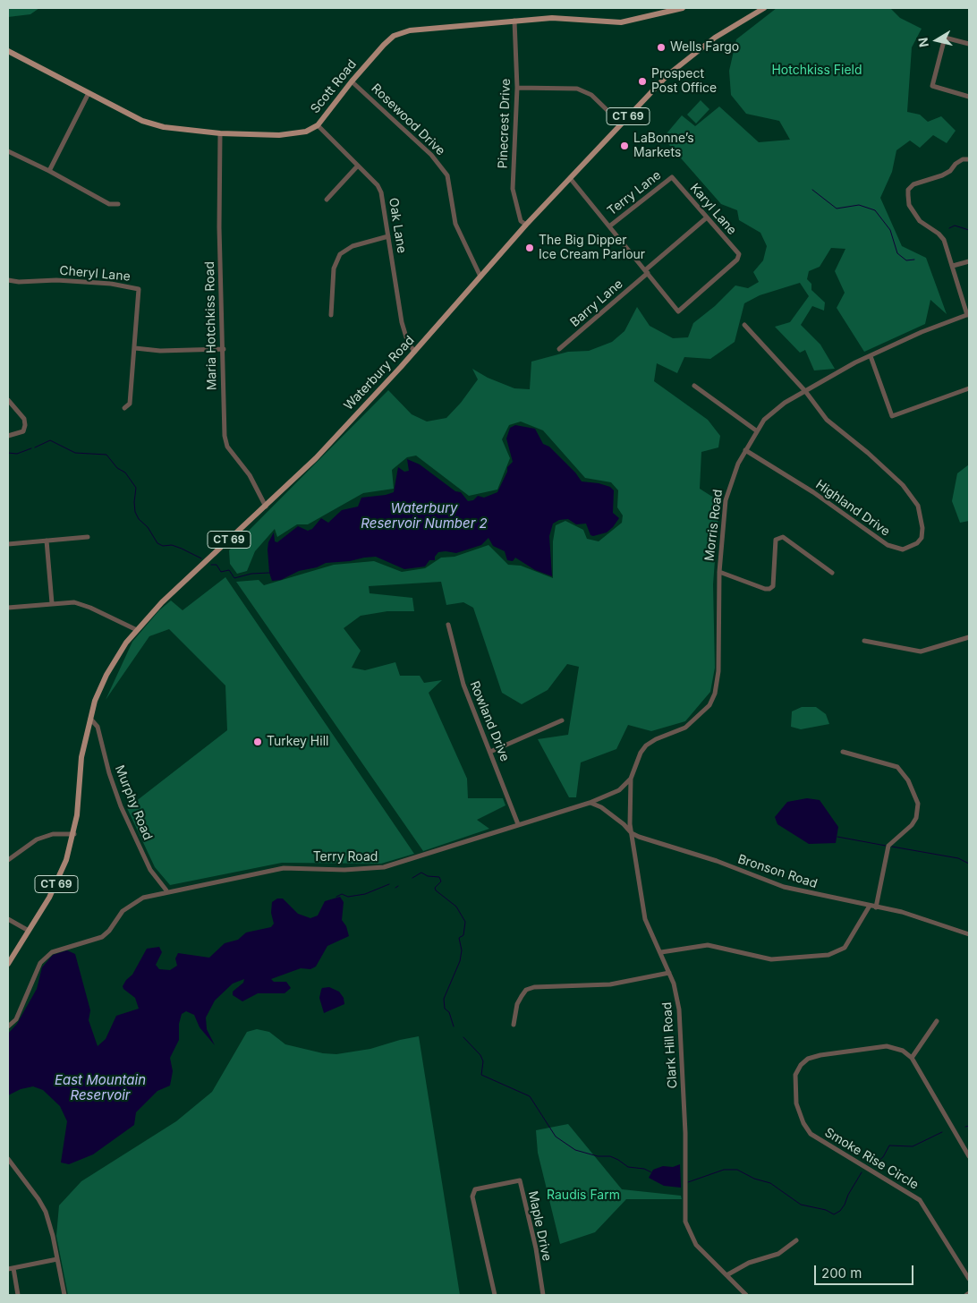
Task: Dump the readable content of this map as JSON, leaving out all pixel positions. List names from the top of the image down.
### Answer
{
  "streets": {
    "main road": ["Scott Road", "CT 69", "Waterbury Road"],
    "street": [
      "Rosewood Drive",
      "Pinecrest Drive",
      "Terry Lane",
      "Karyl Lane",
      "Oak Lane",
      "Cheryl Lane",
      "Barry Lane",
      "Maria Hotchkiss Road",
      "Highland Drive",
      "Morris Road",
      "Rowland Drive",
      "Murphy Road",
      "Terry Road",
      "Bronson Road",
      "Clark Hill Road",
      "Smoke Rise Circle",
      "Maple Drive"
    ]
  },
  "crossings": [
    ["Scott Road", "Rosewood Drive"],
    ["Scott Road", "Pinecrest Drive"],
    ["Scott Road", "Oak Lane"],
    ["Scott Road", "Maria Hotchkiss Road"],
    ["CT 69", "Waterbury Road"],
    ["Rosewood Drive", "Waterbury Road"],
    ["Pinecrest Drive", "Waterbury Road"],
    ["Terry Lane", "Karyl Lane"],
    ["Karyl Lane", "Barry Lane"],
    ["Oak Lane", "Waterbury Road"],
    ["Maria Hotchkiss Road", "Waterbury Road"],
    ["Waterbury Road", "Murphy Road"],
    ["Highland Drive", "Morris Road"],
    ["Morris Road", "Terry Road"],
    ["Morris Road", "Clark Hill Road"],
    ["Rowland Drive", "Terry Road"],
    ["Murphy Road", "Terry Road"],
    ["Terry Road", "Bronson Road"],
    ["Terry Road", "Clark Hill Road"],
    ["Bronson Road", "Clark Hill Road"]
  ],
  "water": ["Waterbury Reservoir Number 2", "East Mountain Reservoir"],
  "parks": ["Hotchkiss Field", "Raudis Farm"],
  "places": [
    "Wells Fargo",
    "Prospect Post Office",
    "LaBonne’s Markets",
    "The Big Dipper Ice Cream Parlour",
    "Turkey Hill"
  ],
  "scale_bar": "200 m",
  "north": "left"
}
